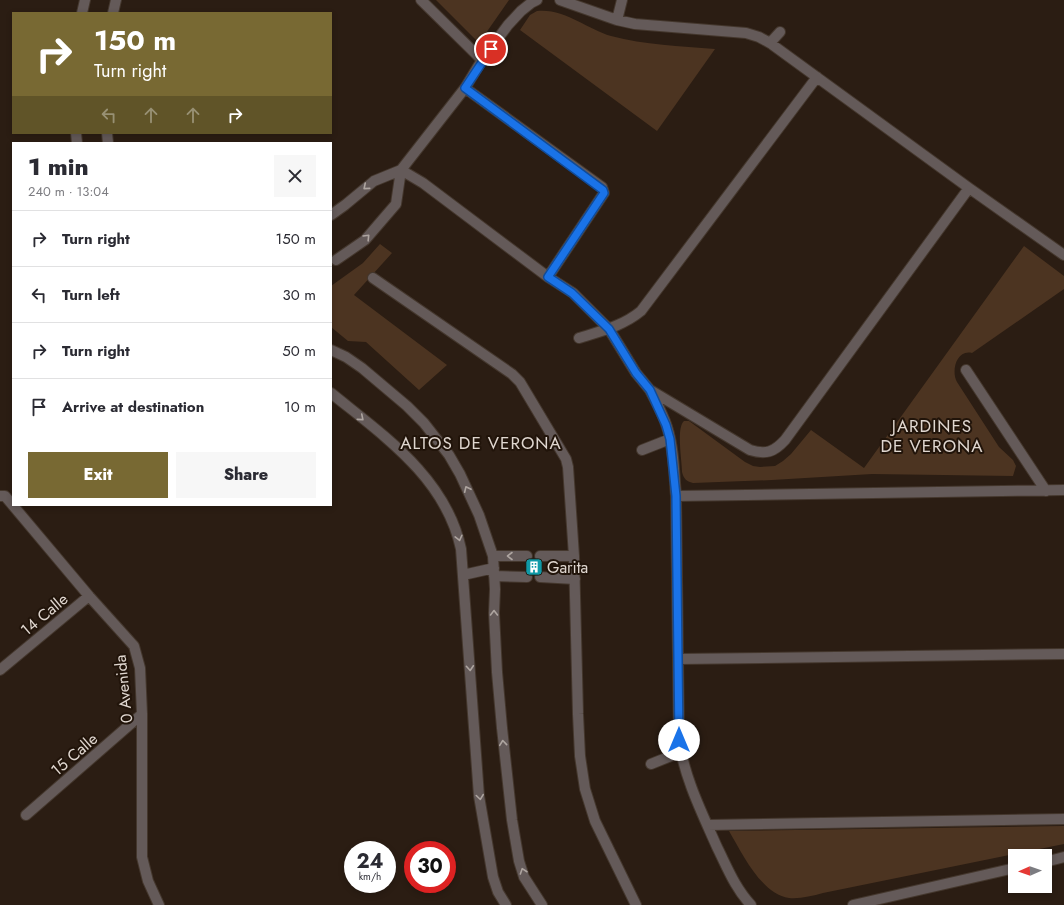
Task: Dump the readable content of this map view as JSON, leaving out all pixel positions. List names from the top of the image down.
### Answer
{
  "streets": {
    "street": ["14 Calle", "0 Avenida", "15 Calle"]
  },
  "crossings": [
    ["14 Calle", "0 Avenida"],
    ["0 Avenida", "15 Calle"]
  ],
  "districts": ["JARDINES DE VERONA", "ALTOS DE VERONA"],
  "places": {
    "building": ["Garita"]
  },
  "north": "left",
  "page": {
    "turn": ["150 m", "Turn right"],
    "heading": ["1 min", "240 m · 13:04"],
    "list": [
      {
        "name": "Turn right",
        "value": "150 m"
      },
      {
        "name": "Turn left",
        "value": "30 m"
      },
      {
        "name": "Turn right",
        "value": "50 m"
      },
      {
        "name": "Arrive at destination",
        "value": "10 m"
      }
    ],
    "buttons": ["Exit", "Share"],
    "speed": "24 km/h",
    "limit": "30"
  }
}
